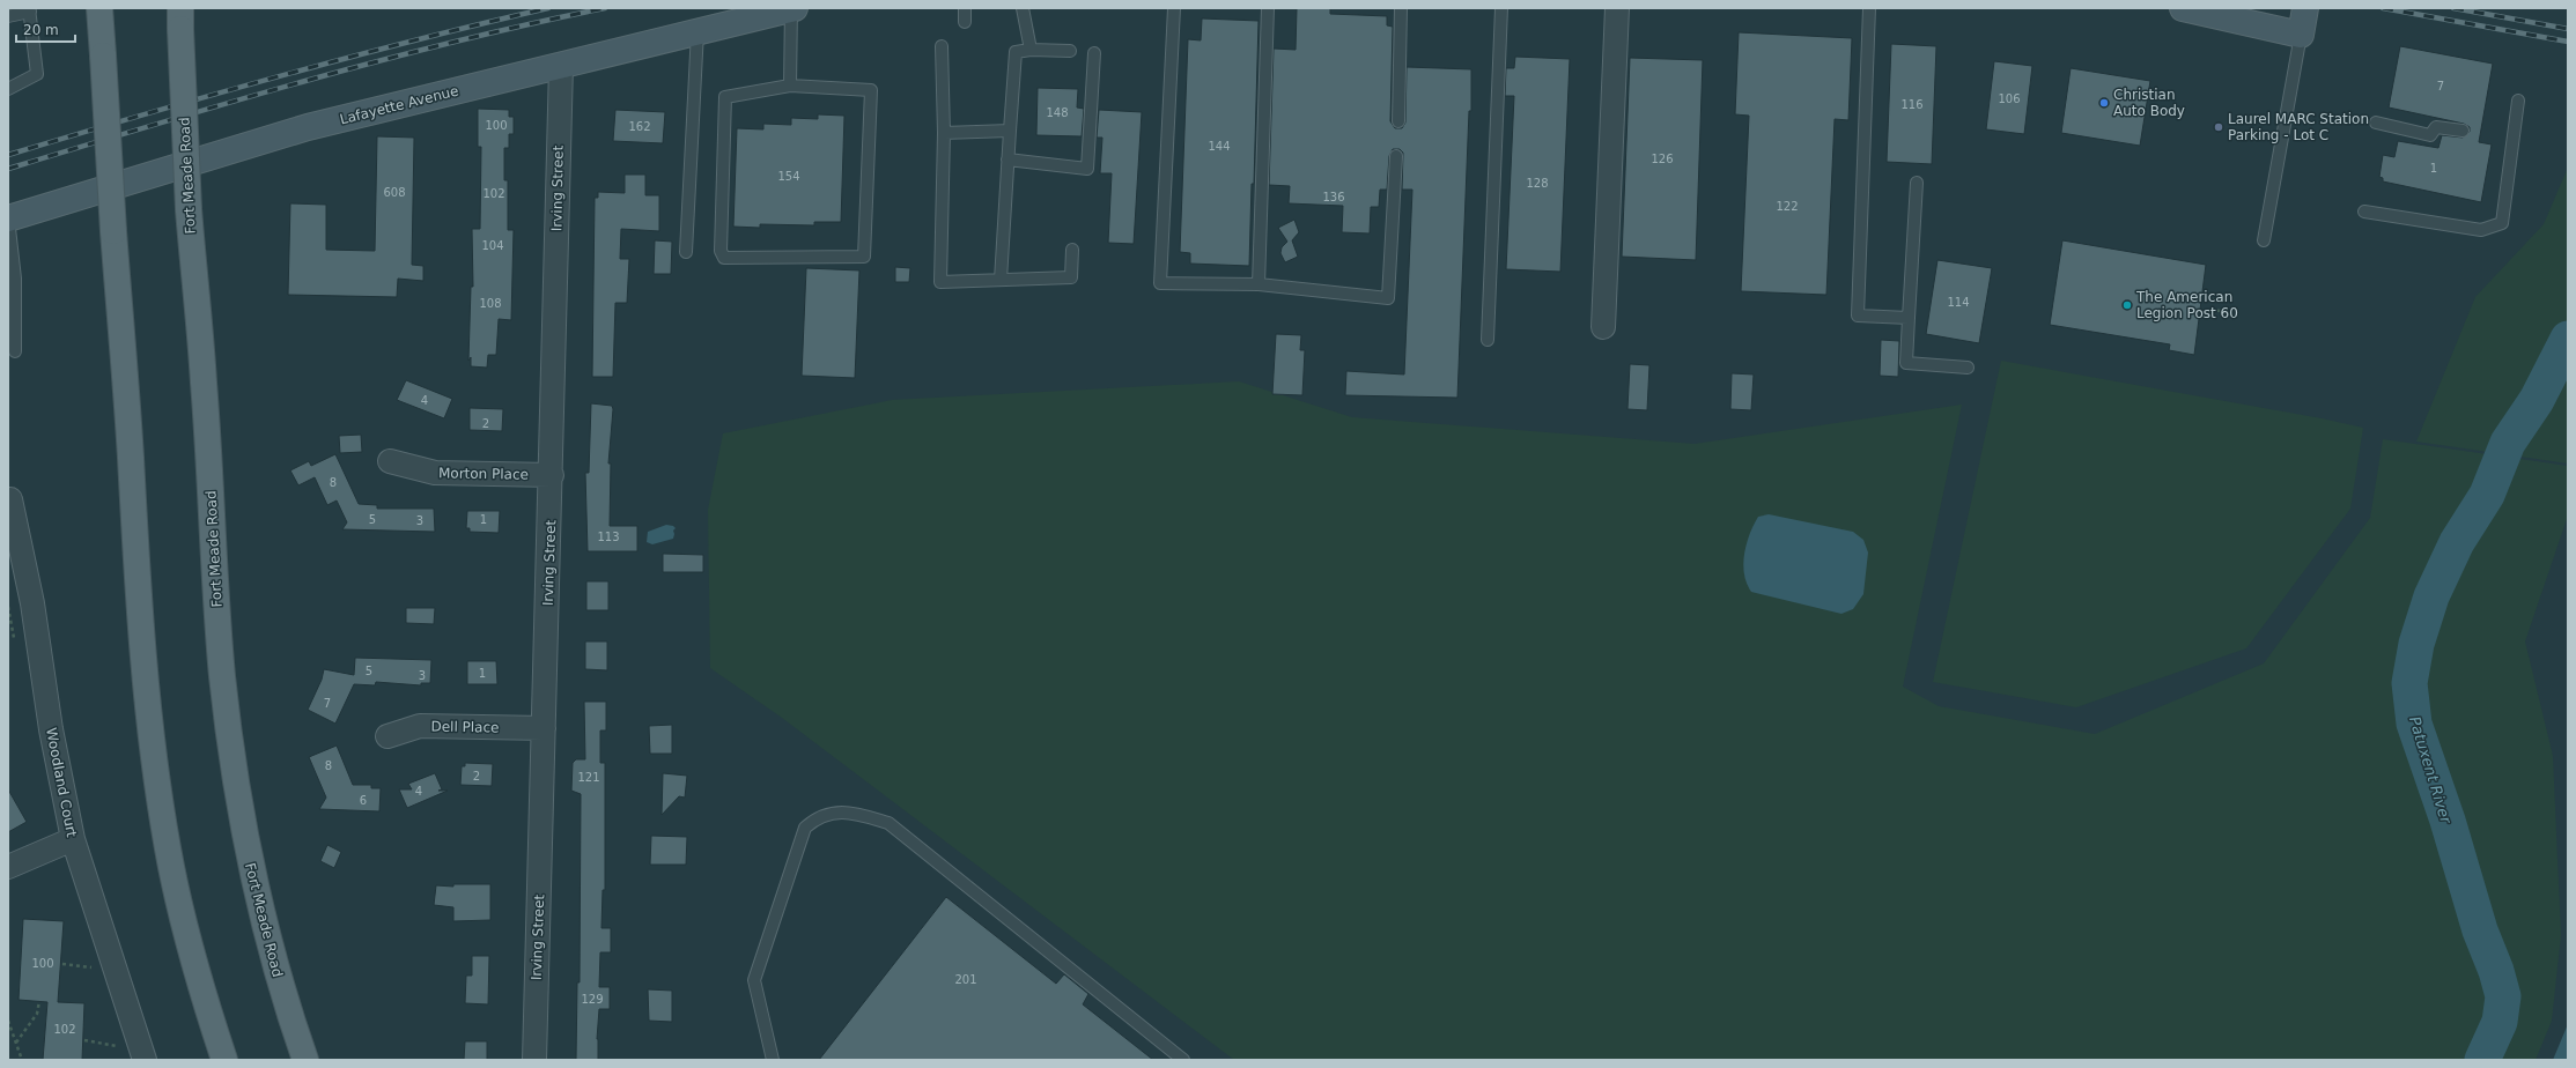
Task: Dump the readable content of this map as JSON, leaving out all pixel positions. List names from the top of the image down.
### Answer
{
  "streets": {
    "main road": ["Fort Meade Road"],
    "street": [
      "Lafayette Avenue",
      "Irving Street",
      "Morton Place",
      "Dell Place",
      "Woodland Court"
    ]
  },
  "crossings": [
    ["Lafayette Avenue", "Irving Street"],
    ["Irving Street", "Morton Place"],
    ["Irving Street", "Dell Place"]
  ],
  "water": ["Patuxent River"],
  "places": ["Christian Auto Body", "Laurel MARC Station Parking - Lot C", "The American Legion Post 60"],
  "house_numbers": [
    "7",
    "106",
    "116",
    "148",
    "100",
    "162",
    "144",
    "126",
    "1",
    "154",
    "128",
    "608",
    "102",
    "136",
    "122",
    "104",
    "114",
    "108",
    "4",
    "2",
    "8",
    "5",
    "1",
    "3",
    "113",
    "5",
    "1",
    "3",
    "7",
    "8",
    "2",
    "121",
    "4",
    "6",
    "100",
    "201",
    "129",
    "102"
  ],
  "scale_bar": "20 m"
}
